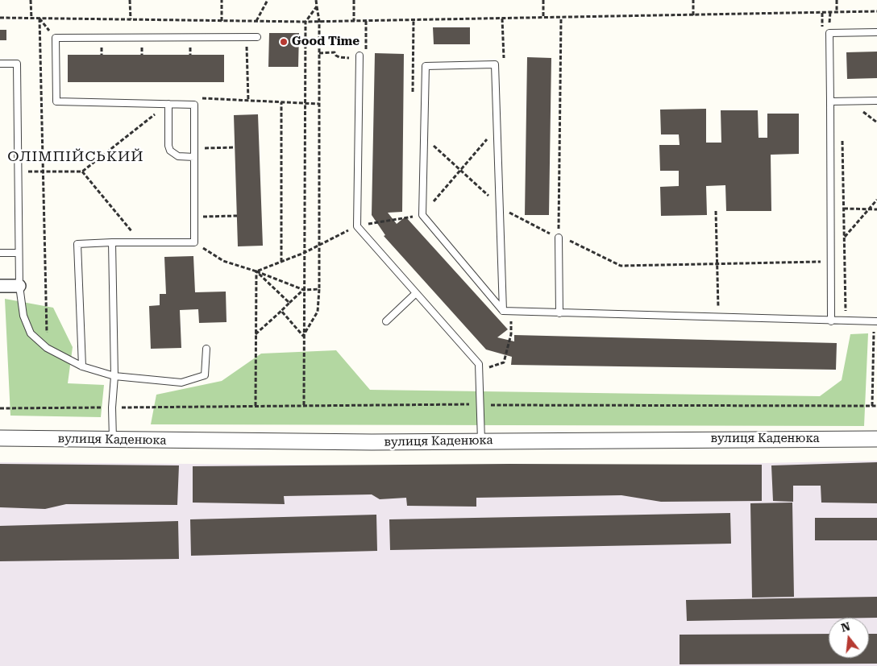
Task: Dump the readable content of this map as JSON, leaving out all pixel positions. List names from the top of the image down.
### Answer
{
  "streets": {
    "street": ["вулиця Каденюка"]
  },
  "districts": ["ОЛІМПІЙСЬКИЙ"],
  "places": ["Good Time"],
  "north": "top"
}
